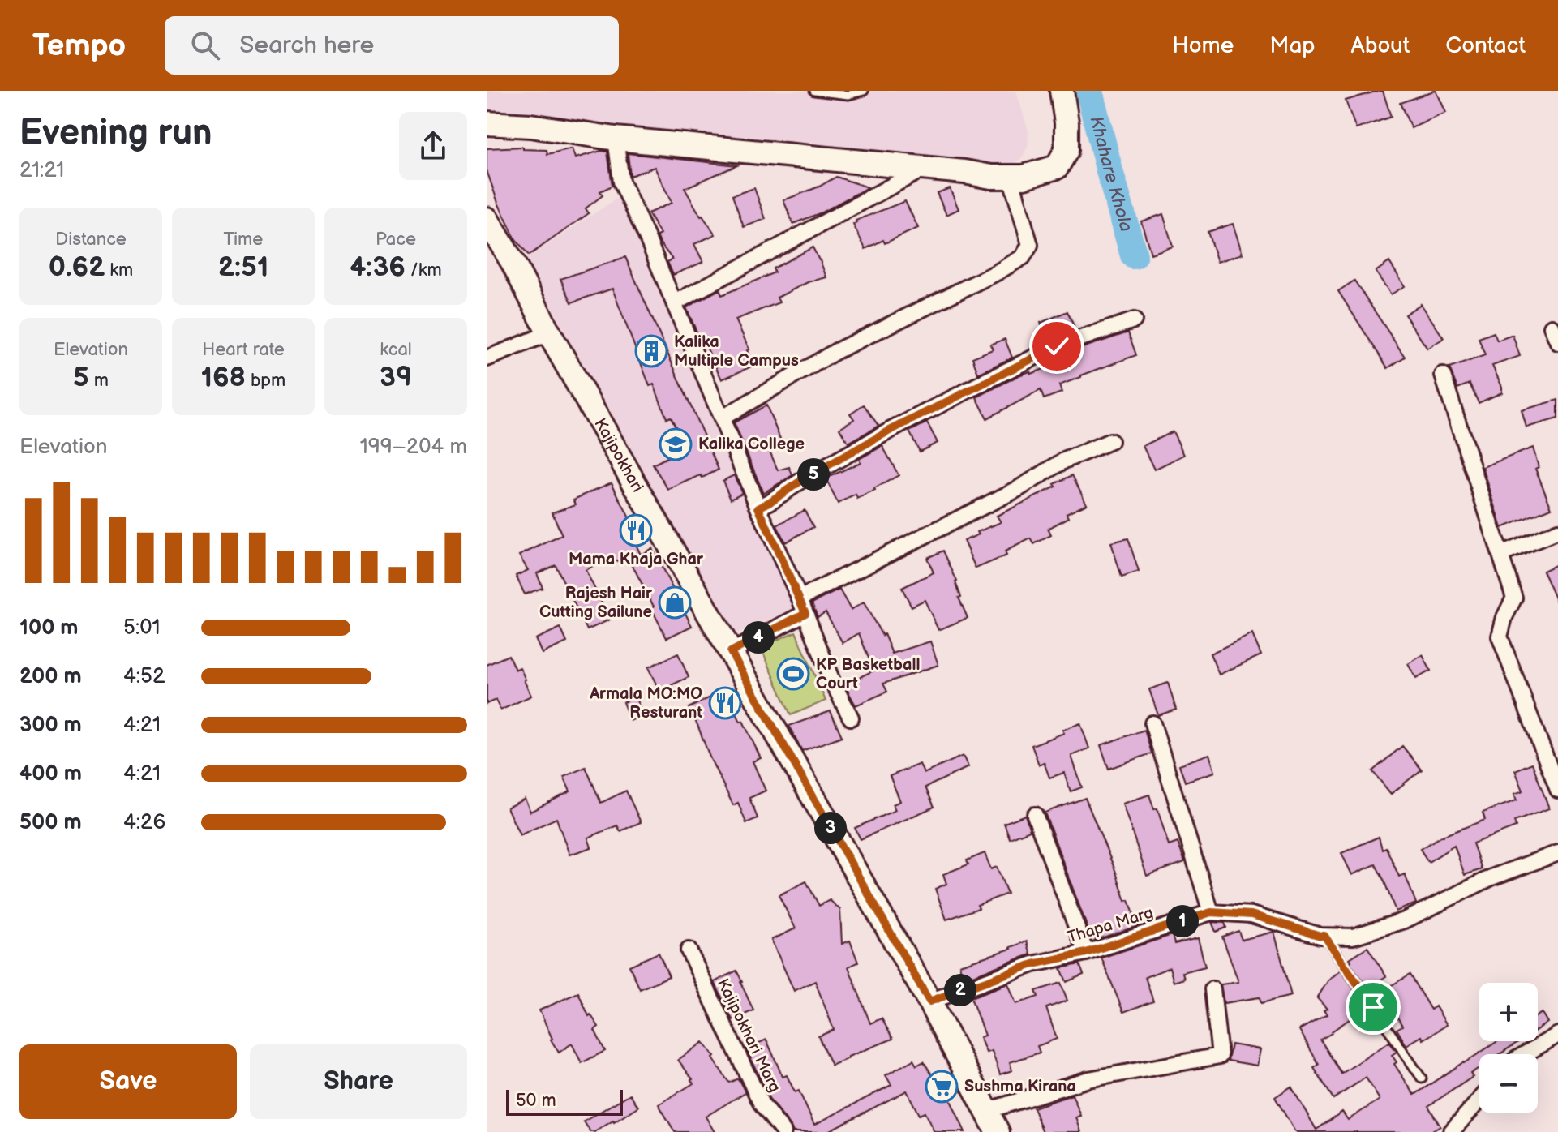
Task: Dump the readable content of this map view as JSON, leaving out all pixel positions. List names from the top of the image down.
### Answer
{
  "streets": {
    "main road": ["Kajipokhari"],
    "street": ["Thapa Marg", "Kajipokhari Marg"]
  },
  "crossings": [
    ["Kajipokhari", "Thapa Marg"]
  ],
  "water": ["Khahare Khola"],
  "places": {
    "building": ["Kalika Multiple Campus"],
    "school or university": ["Kalika College"],
    "restaurant": ["Mama Khaja Ghar", "Armala MO:MO Resturant"],
    "shop": ["Rajesh Hair Cutting Sailune"],
    "sports": ["KP Basketball Court"],
    "supermarket": ["Sushma Kirana"]
  },
  "scale_bar": "50 m",
  "page": {
    "header": "Tempo",
    "search": "Search here",
    "nav": [
      "Home",
      "Map",
      "About",
      "Contact"
    ],
    "heading": ["Evening run", "21:21"],
    "stats": [
      ["Distance", "0.62 km"],
      ["Time", "2:51"],
      ["Pace", "4:36 /km"],
      ["Elevation", "5 m"],
      ["Heart rate", "168 bpm"],
      ["kcal", "39"]
    ],
    "chart": ["Elevation", "199–204 m"],
    "pins": [
      "5",
      "4",
      "3",
      "1",
      "2"
    ],
    "list": [
      {
        "name": "100 m",
        "note": "5:01"
      },
      {
        "name": "200 m",
        "note": "4:52"
      },
      {
        "name": "300 m",
        "note": "4:21"
      },
      {
        "name": "400 m",
        "note": "4:21"
      },
      {
        "name": "500 m",
        "note": "4:26"
      }
    ],
    "map_buttons": ["+", "−"],
    "buttons": ["Save", "Share"],
    "scale": "50 m"
  }
}
